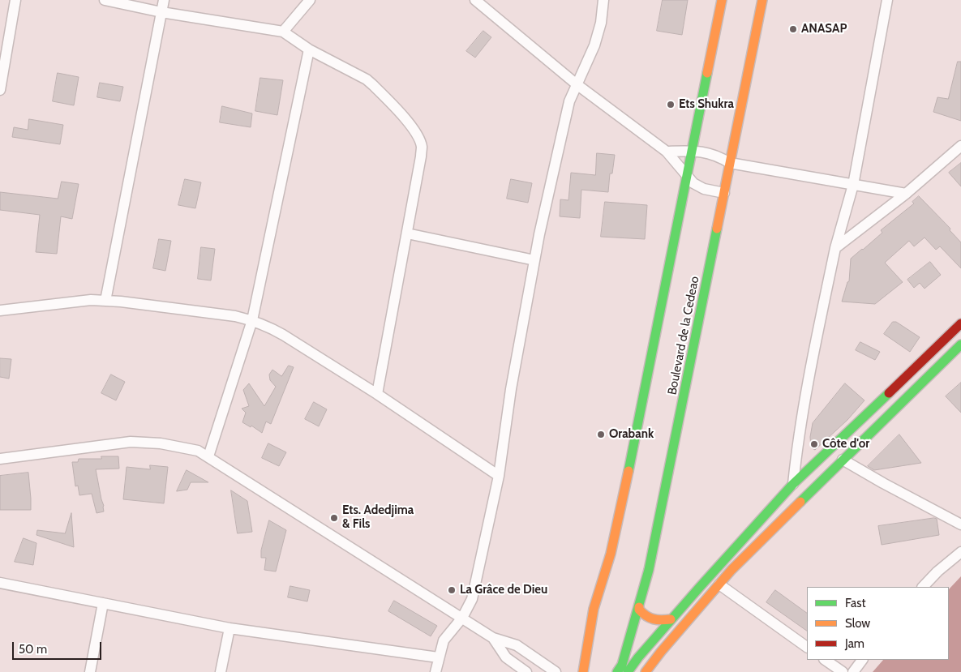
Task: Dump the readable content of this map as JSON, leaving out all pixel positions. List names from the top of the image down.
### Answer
{
  "streets": {
    "main road": ["Boulevard de la Cedeao"]
  },
  "places": [
    "ANASAP",
    "Ets Shukra",
    "Orabank",
    "Côte d'or",
    "Ets. Adedjima & Fils",
    "La Grâce de Dieu"
  ],
  "legend": ["Fast", "Slow", "Jam"],
  "scale_bar": "50 m"
}
